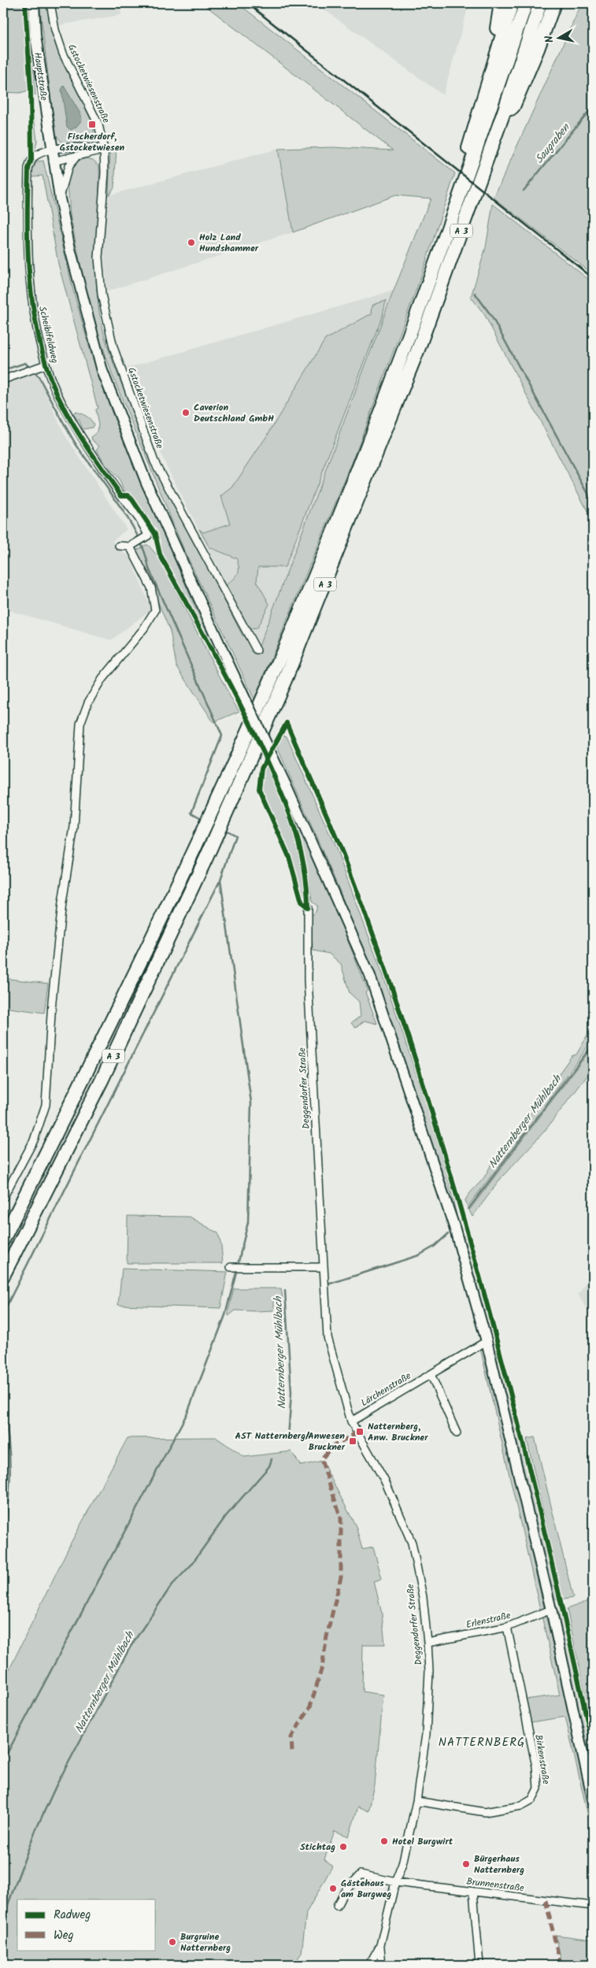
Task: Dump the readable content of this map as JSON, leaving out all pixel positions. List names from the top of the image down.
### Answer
{
  "streets": {
    "highway": ["A 3"],
    "main road": ["Hauptstraße"],
    "street": [
      "Gstocketwiesenstraße",
      "Scheiblfeldweg",
      "Deggendorfer Straße",
      "Lärchenstraße",
      "Erlenstraße",
      "Birkenstraße",
      "Brunnenstraße"
    ]
  },
  "crossings": [
    ["Hauptstraße", "Scheiblfeldweg"],
    ["Hauptstraße", "Lärchenstraße"],
    ["Hauptstraße", "Erlenstraße"],
    ["Deggendorfer Straße", "Lärchenstraße"],
    ["Deggendorfer Straße", "Erlenstraße"],
    ["Deggendorfer Straße", "Birkenstraße"],
    ["Deggendorfer Straße", "Brunnenstraße"],
    ["Erlenstraße", "Birkenstraße"]
  ],
  "districts": ["NATTERNBERG"],
  "water": ["Saugraben", "Natternberger Mühlbach"],
  "places": {
    "transit": ["Fischerdorf, Gstocketwiesen", "Natternberg, Anw. Bruckner", "AST Natternberg/Anwesen Bruckner"],
    "other": [
      "Holz Land Hundshammer",
      "Caverion Deutschland GmbH",
      "Hotel Burgwirt",
      "Stichtag",
      "Bürgerhaus Natternberg",
      "Gästehaus am Burgweg",
      "Burgruine Natternberg"
    ]
  },
  "legend": ["Radweg", "Weg"],
  "north": "left"
}
